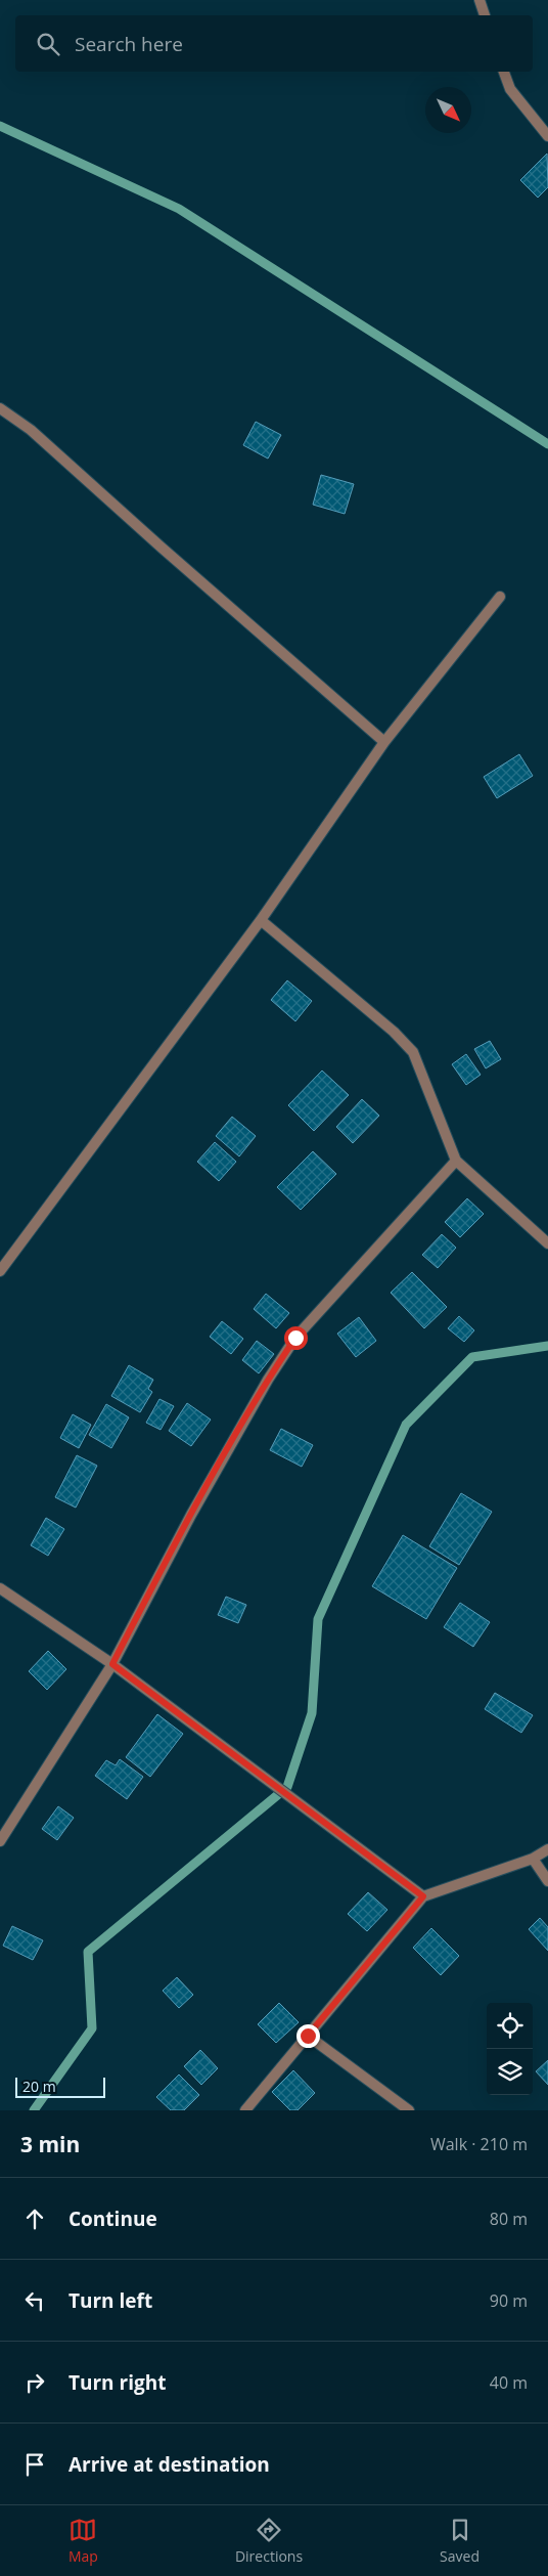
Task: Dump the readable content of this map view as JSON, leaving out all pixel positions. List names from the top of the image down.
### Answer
{
  "scale_bar": "20 m",
  "north": "bottom right",
  "page": {
    "search": "Search here",
    "scale": "20 m",
    "heading": ["3 min", "Walk · 210 m"],
    "list": [
      ["Continue", "80 m"],
      ["Turn left", "90 m"],
      ["Turn right", "40 m"],
      "Arrive at destination"
    ],
    "nav": ["Map", "Directions", "Saved"]
  }
}
